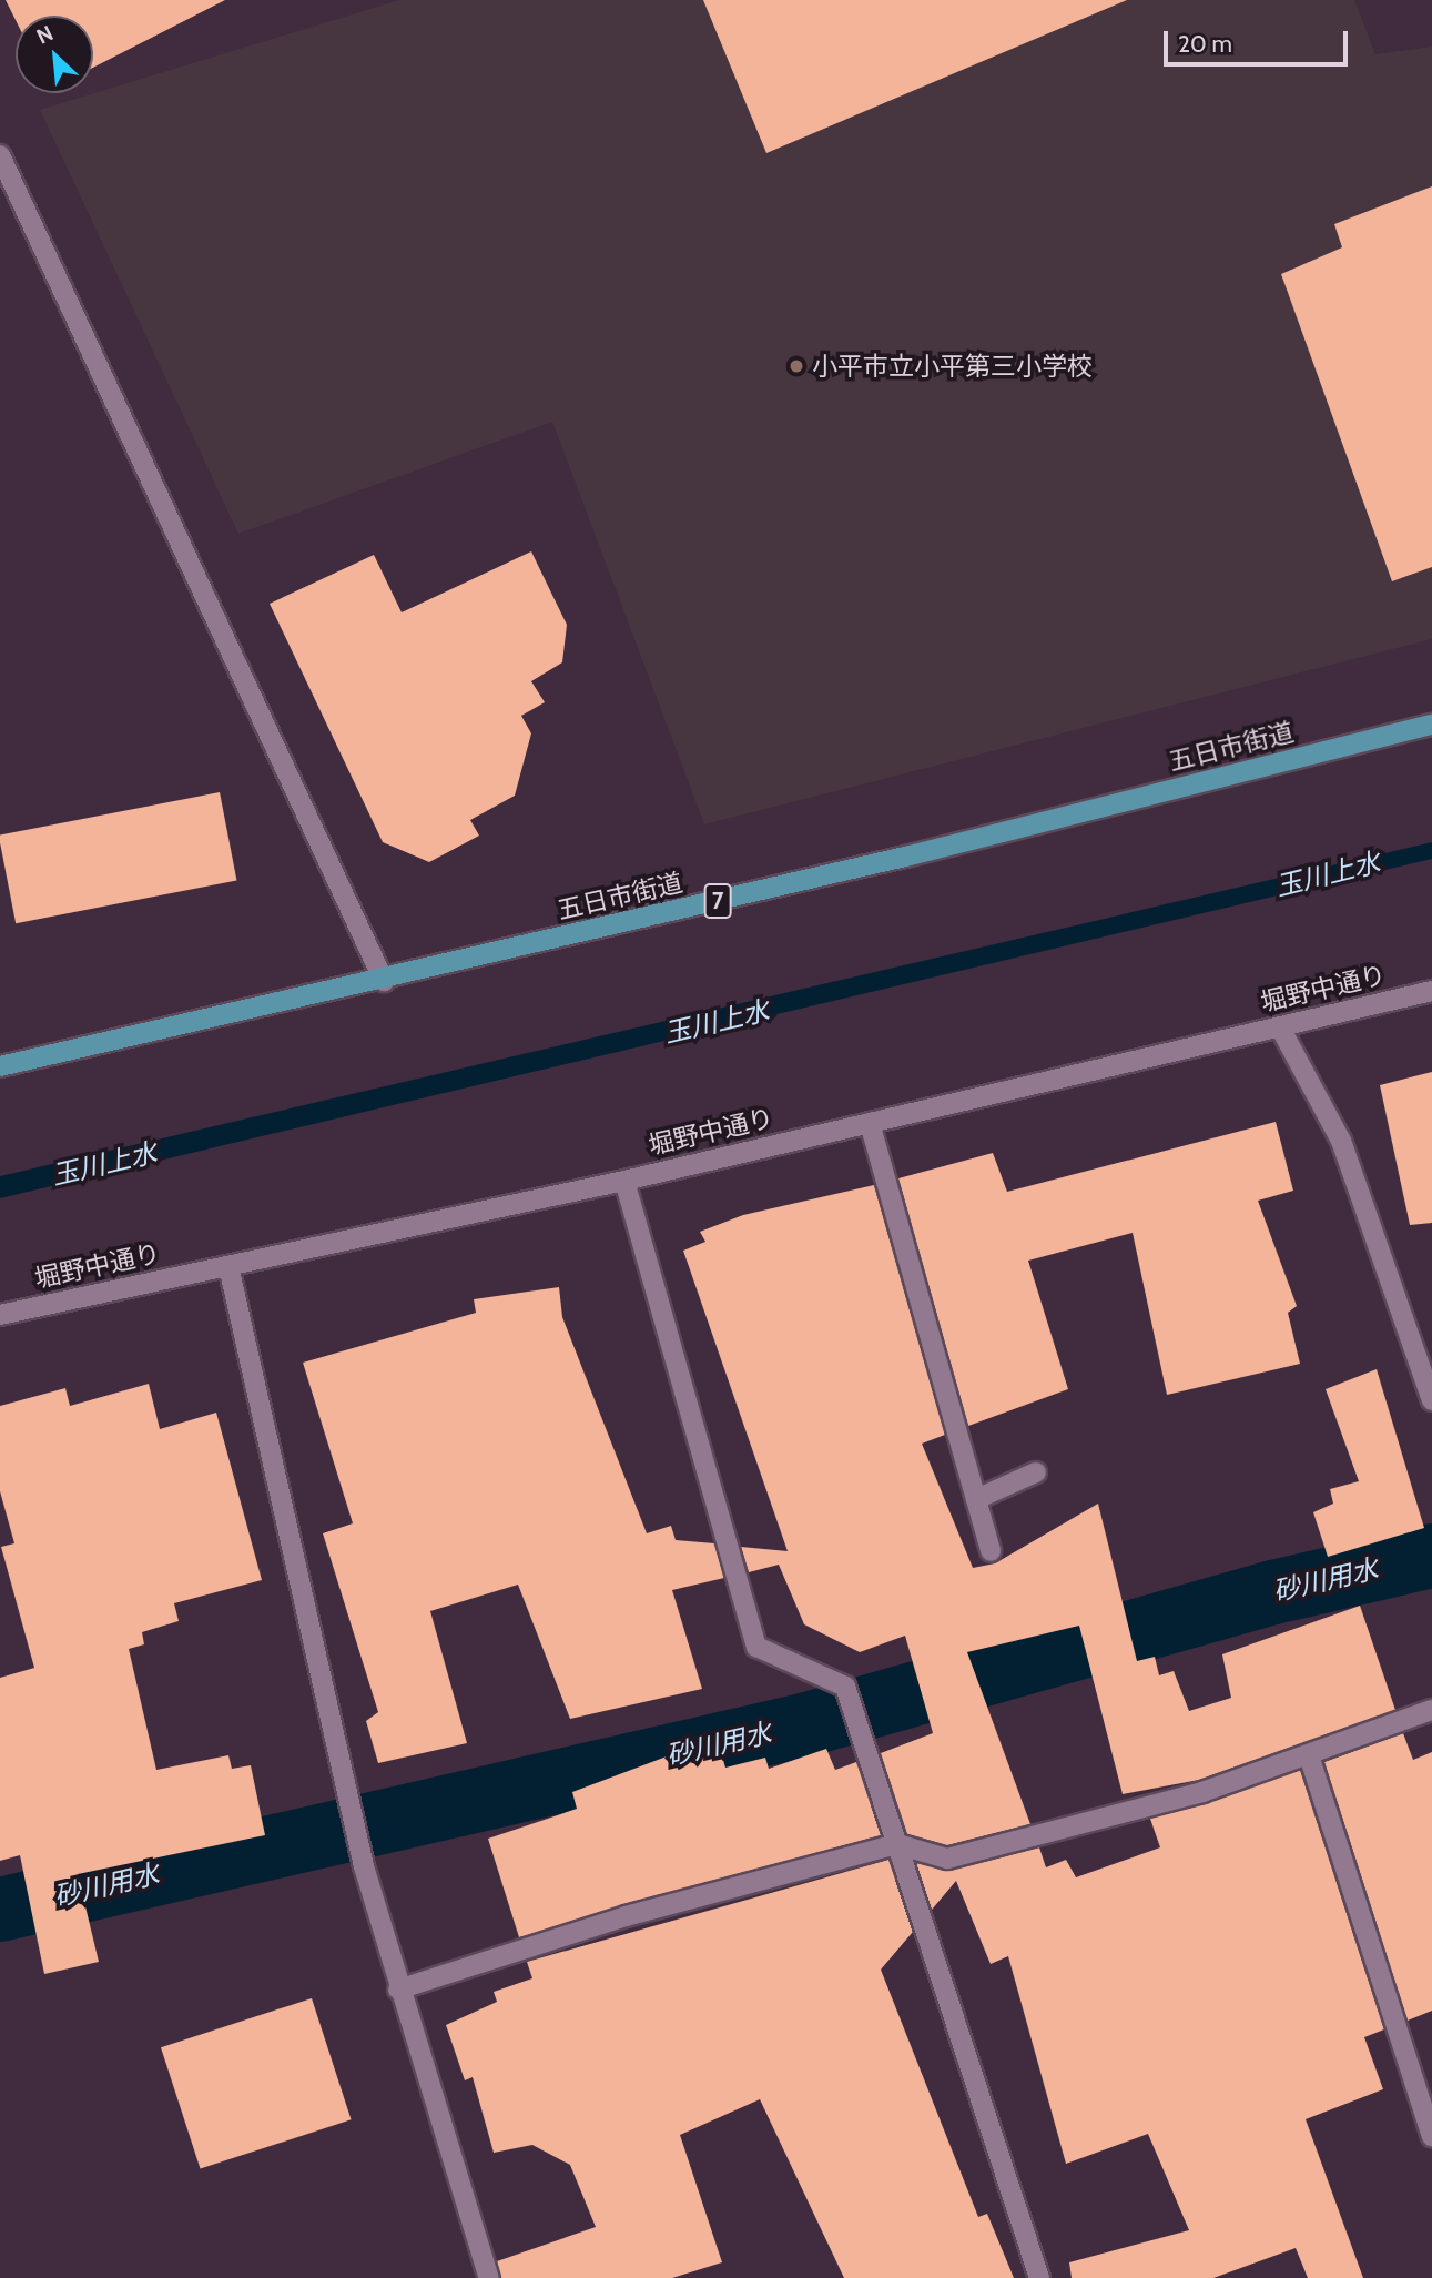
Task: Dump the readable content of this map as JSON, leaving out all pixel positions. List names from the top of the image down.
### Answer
{
  "streets": {
    "main road": ["五日市街道", "7"],
    "street": ["堀野中通り"]
  },
  "water": ["玉川上水", "砂川用水"],
  "places": ["小平市立小平第三小学校"],
  "scale_bar": "20 m",
  "north": "top left"
}
